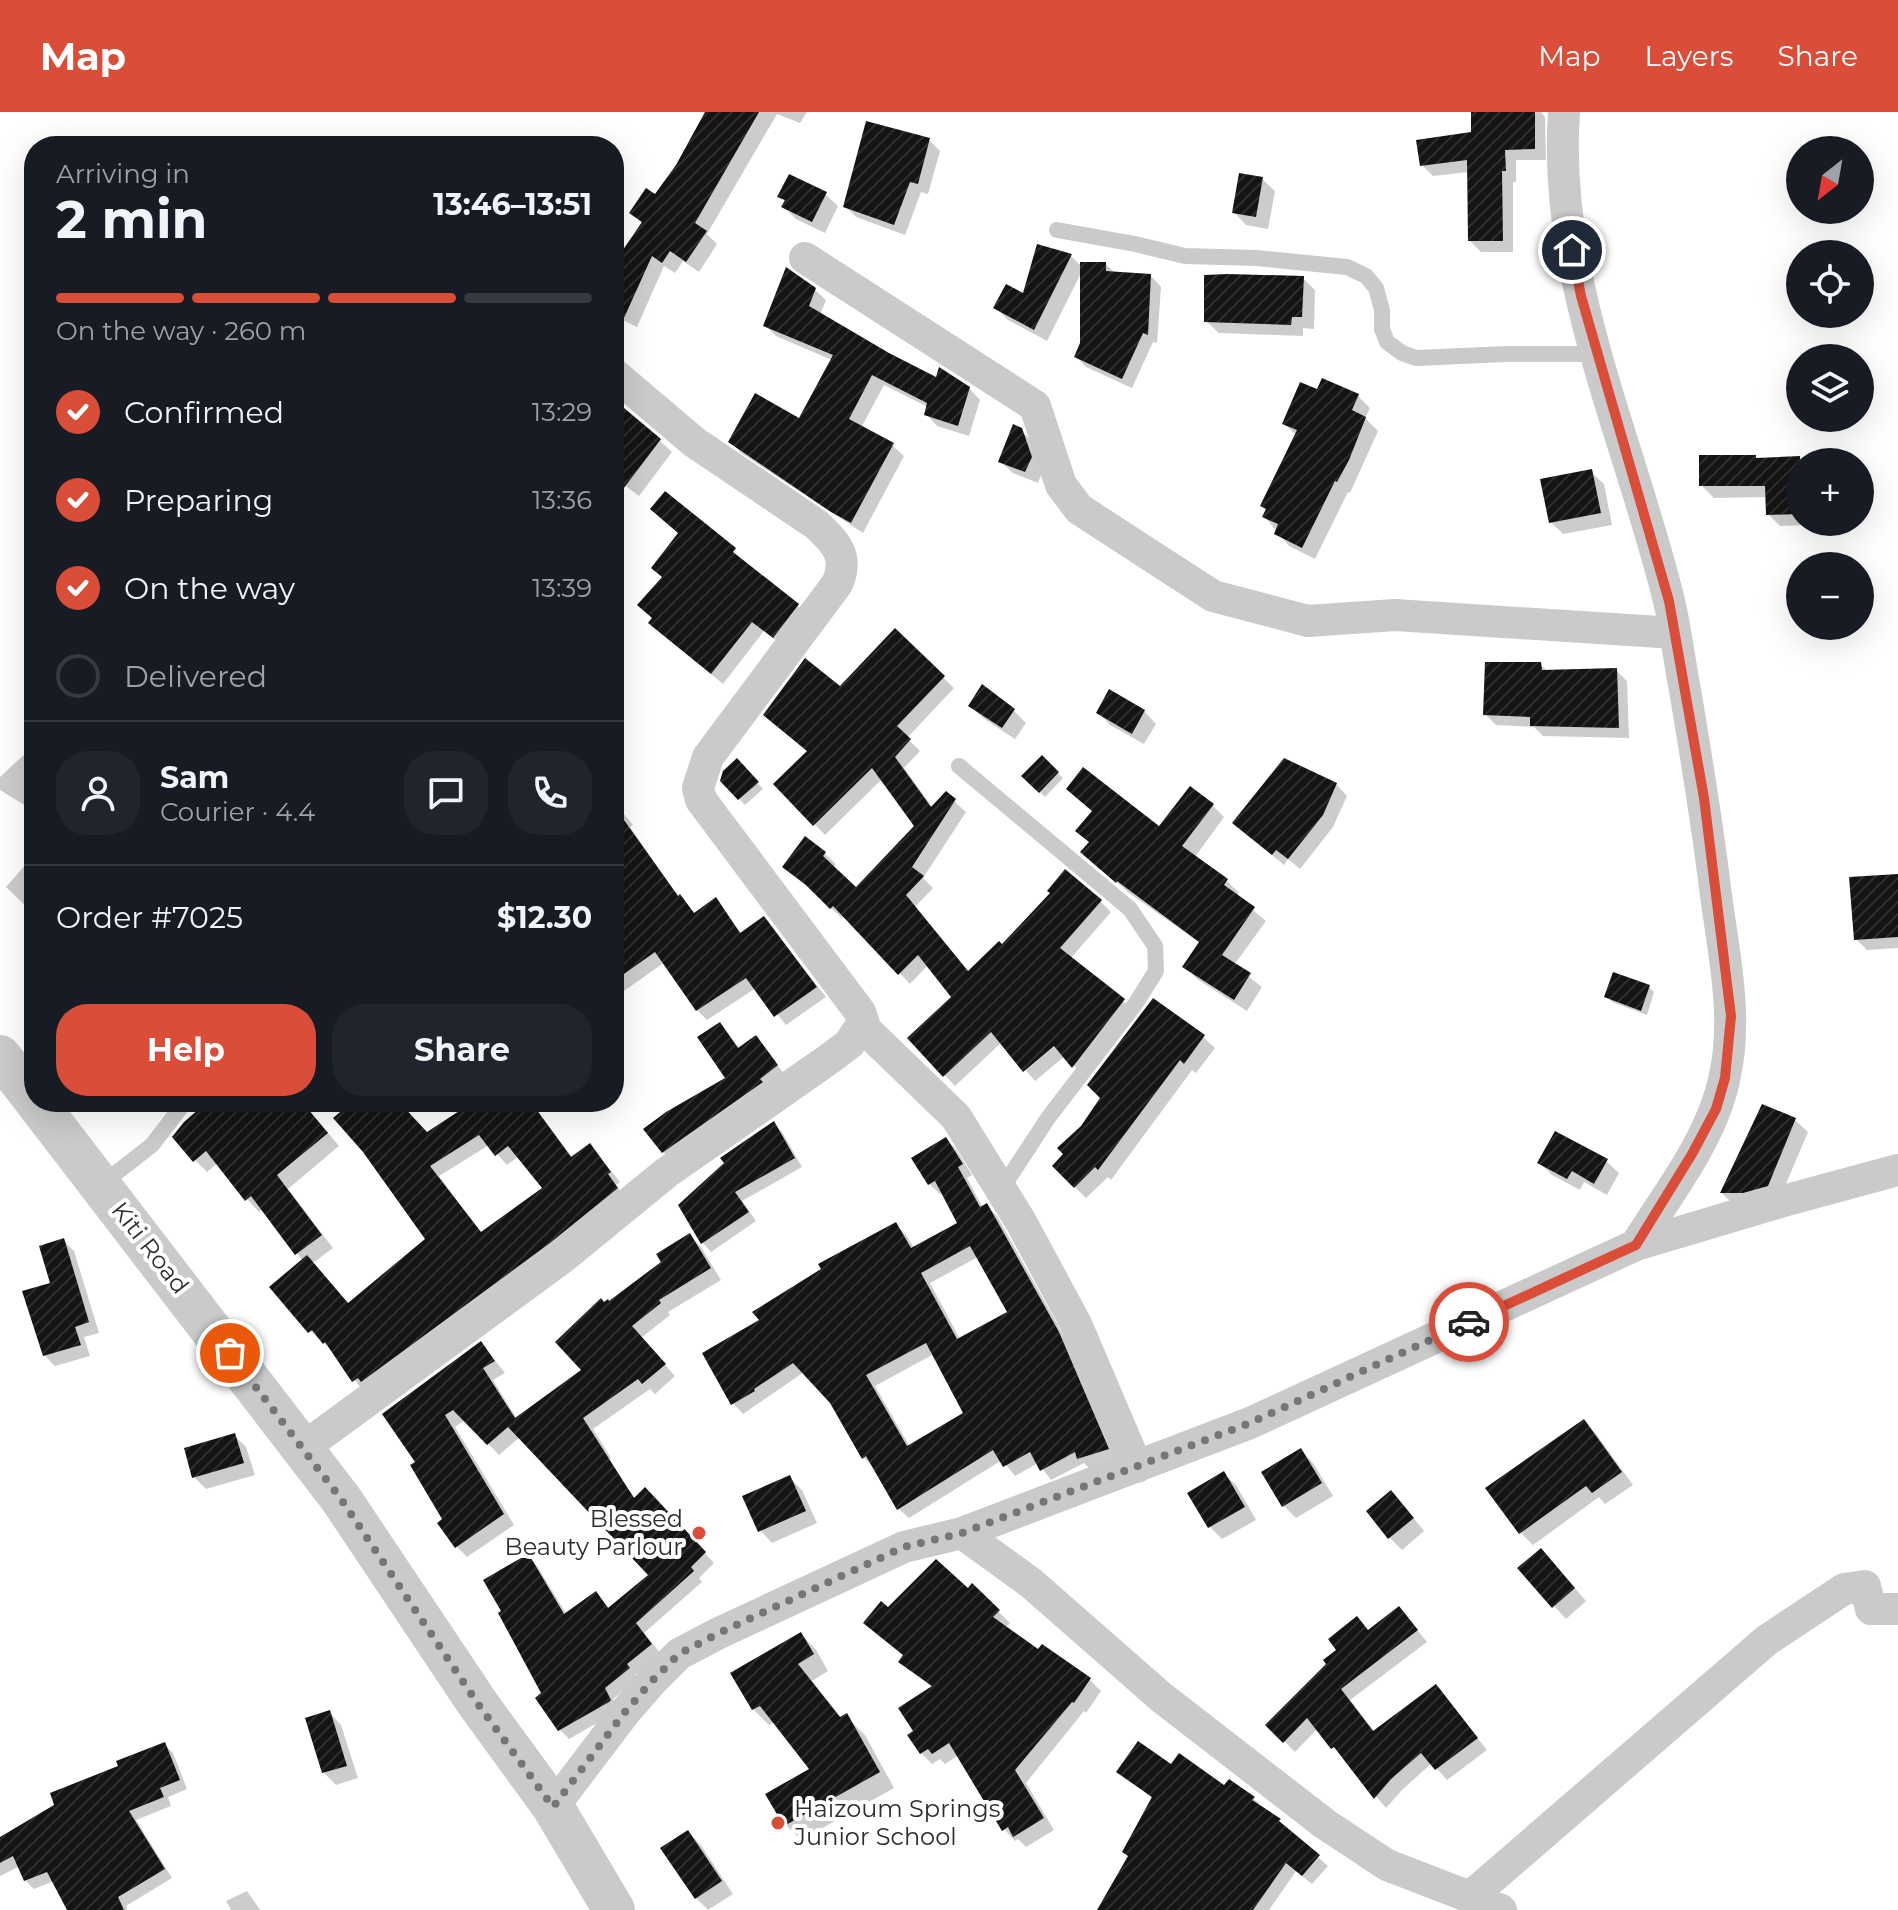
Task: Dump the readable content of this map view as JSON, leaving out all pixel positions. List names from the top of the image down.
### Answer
{
  "streets": {
    "street": ["Kiti Road"]
  },
  "places": ["Blessed Beauty Parlour", "Haizoum Springs Junior School"],
  "north": "bottom left",
  "page": {
    "header": "Map",
    "nav": ["Map", "Layers", "Share"],
    "map_buttons": ["+", "−"],
    "heading": ["2 min", "Arriving in", "13:46–13:51"],
    "panel": [
      "Sam",
      "Courier · 4.4",
      "Order #7025",
      "$12.30"
    ],
    "bar": "On the way · 260 m",
    "list": [
      ["Confirmed", "13:29"],
      ["Preparing", "13:36"],
      ["On the way", "13:39"],
      "Delivered"
    ],
    "buttons": ["Help", "Share"]
  }
}
